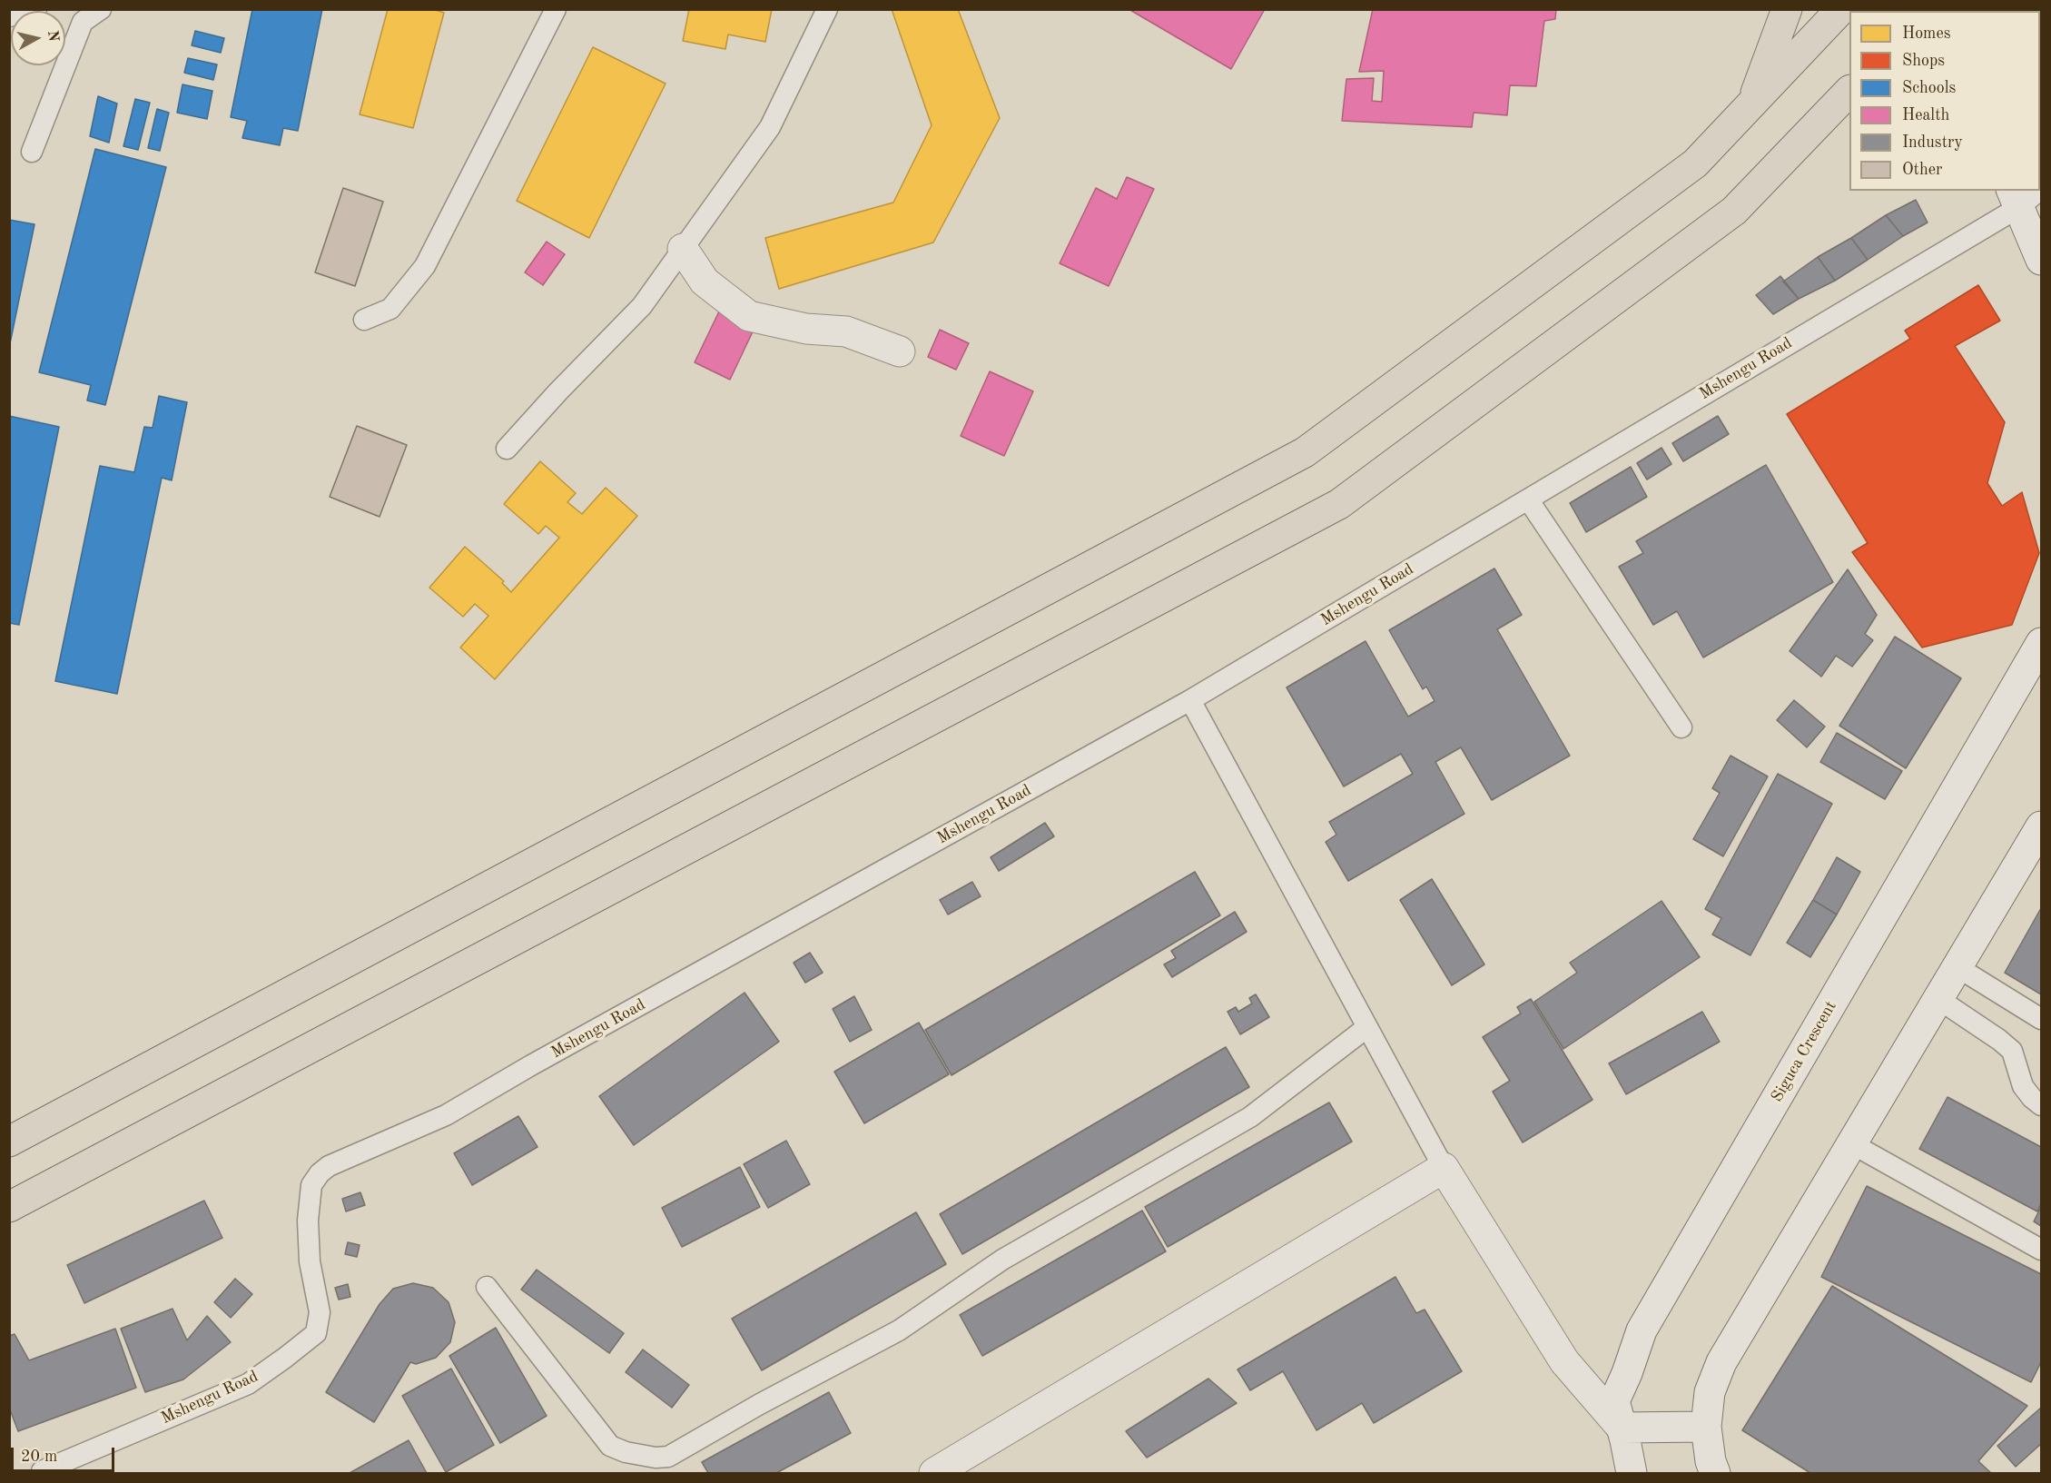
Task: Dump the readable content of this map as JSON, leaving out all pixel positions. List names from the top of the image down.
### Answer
{
  "streets": {
    "street": ["Siguca Crescent"],
    "lane": ["Mshengu Road"]
  },
  "legend": [
    "Homes",
    "Shops",
    "Schools",
    "Health",
    "Industry",
    "Other"
  ],
  "scale_bar": "20 m",
  "north": "right"
}
